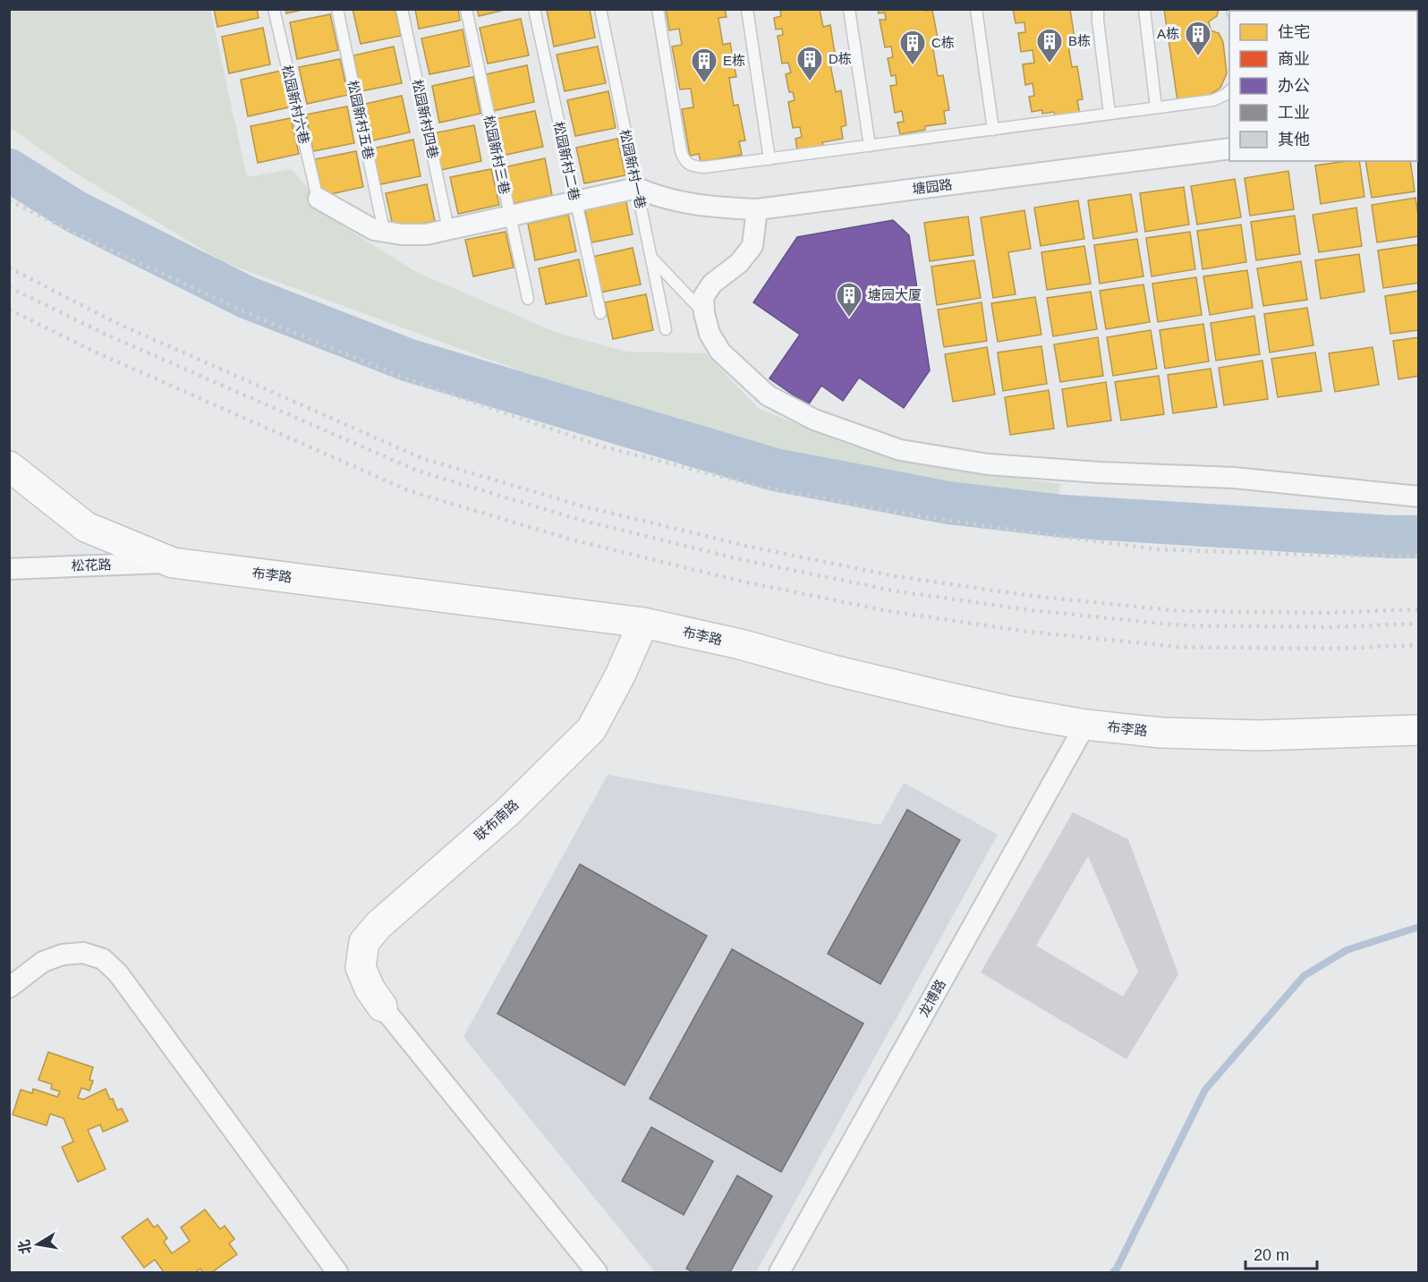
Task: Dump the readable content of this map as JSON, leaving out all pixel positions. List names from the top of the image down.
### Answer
{
  "streets": {
    "main road": ["布李路", "联布南路"],
    "street": ["塘园路", "松花路", "龙博路"],
    "lane": [
      "松园新村六巷",
      "松园新村四巷",
      "松园新村五巷",
      "松园新村三巷",
      "松园新村二巷",
      "松园新村一巷"
    ]
  },
  "crossings": [
    ["松园新村一巷", "塘园路"],
    ["松花路", "布李路"],
    ["布李路", "联布南路"],
    ["布李路", "龙博路"]
  ],
  "places": {
    "building": [
      "A栋",
      "B栋",
      "C栋",
      "D栋",
      "E栋",
      "塘园大厦"
    ]
  },
  "legend": [
    "住宅",
    "商业",
    "办公",
    "工业",
    "其他"
  ],
  "scale_bar": "20 m",
  "north": "left"
}
